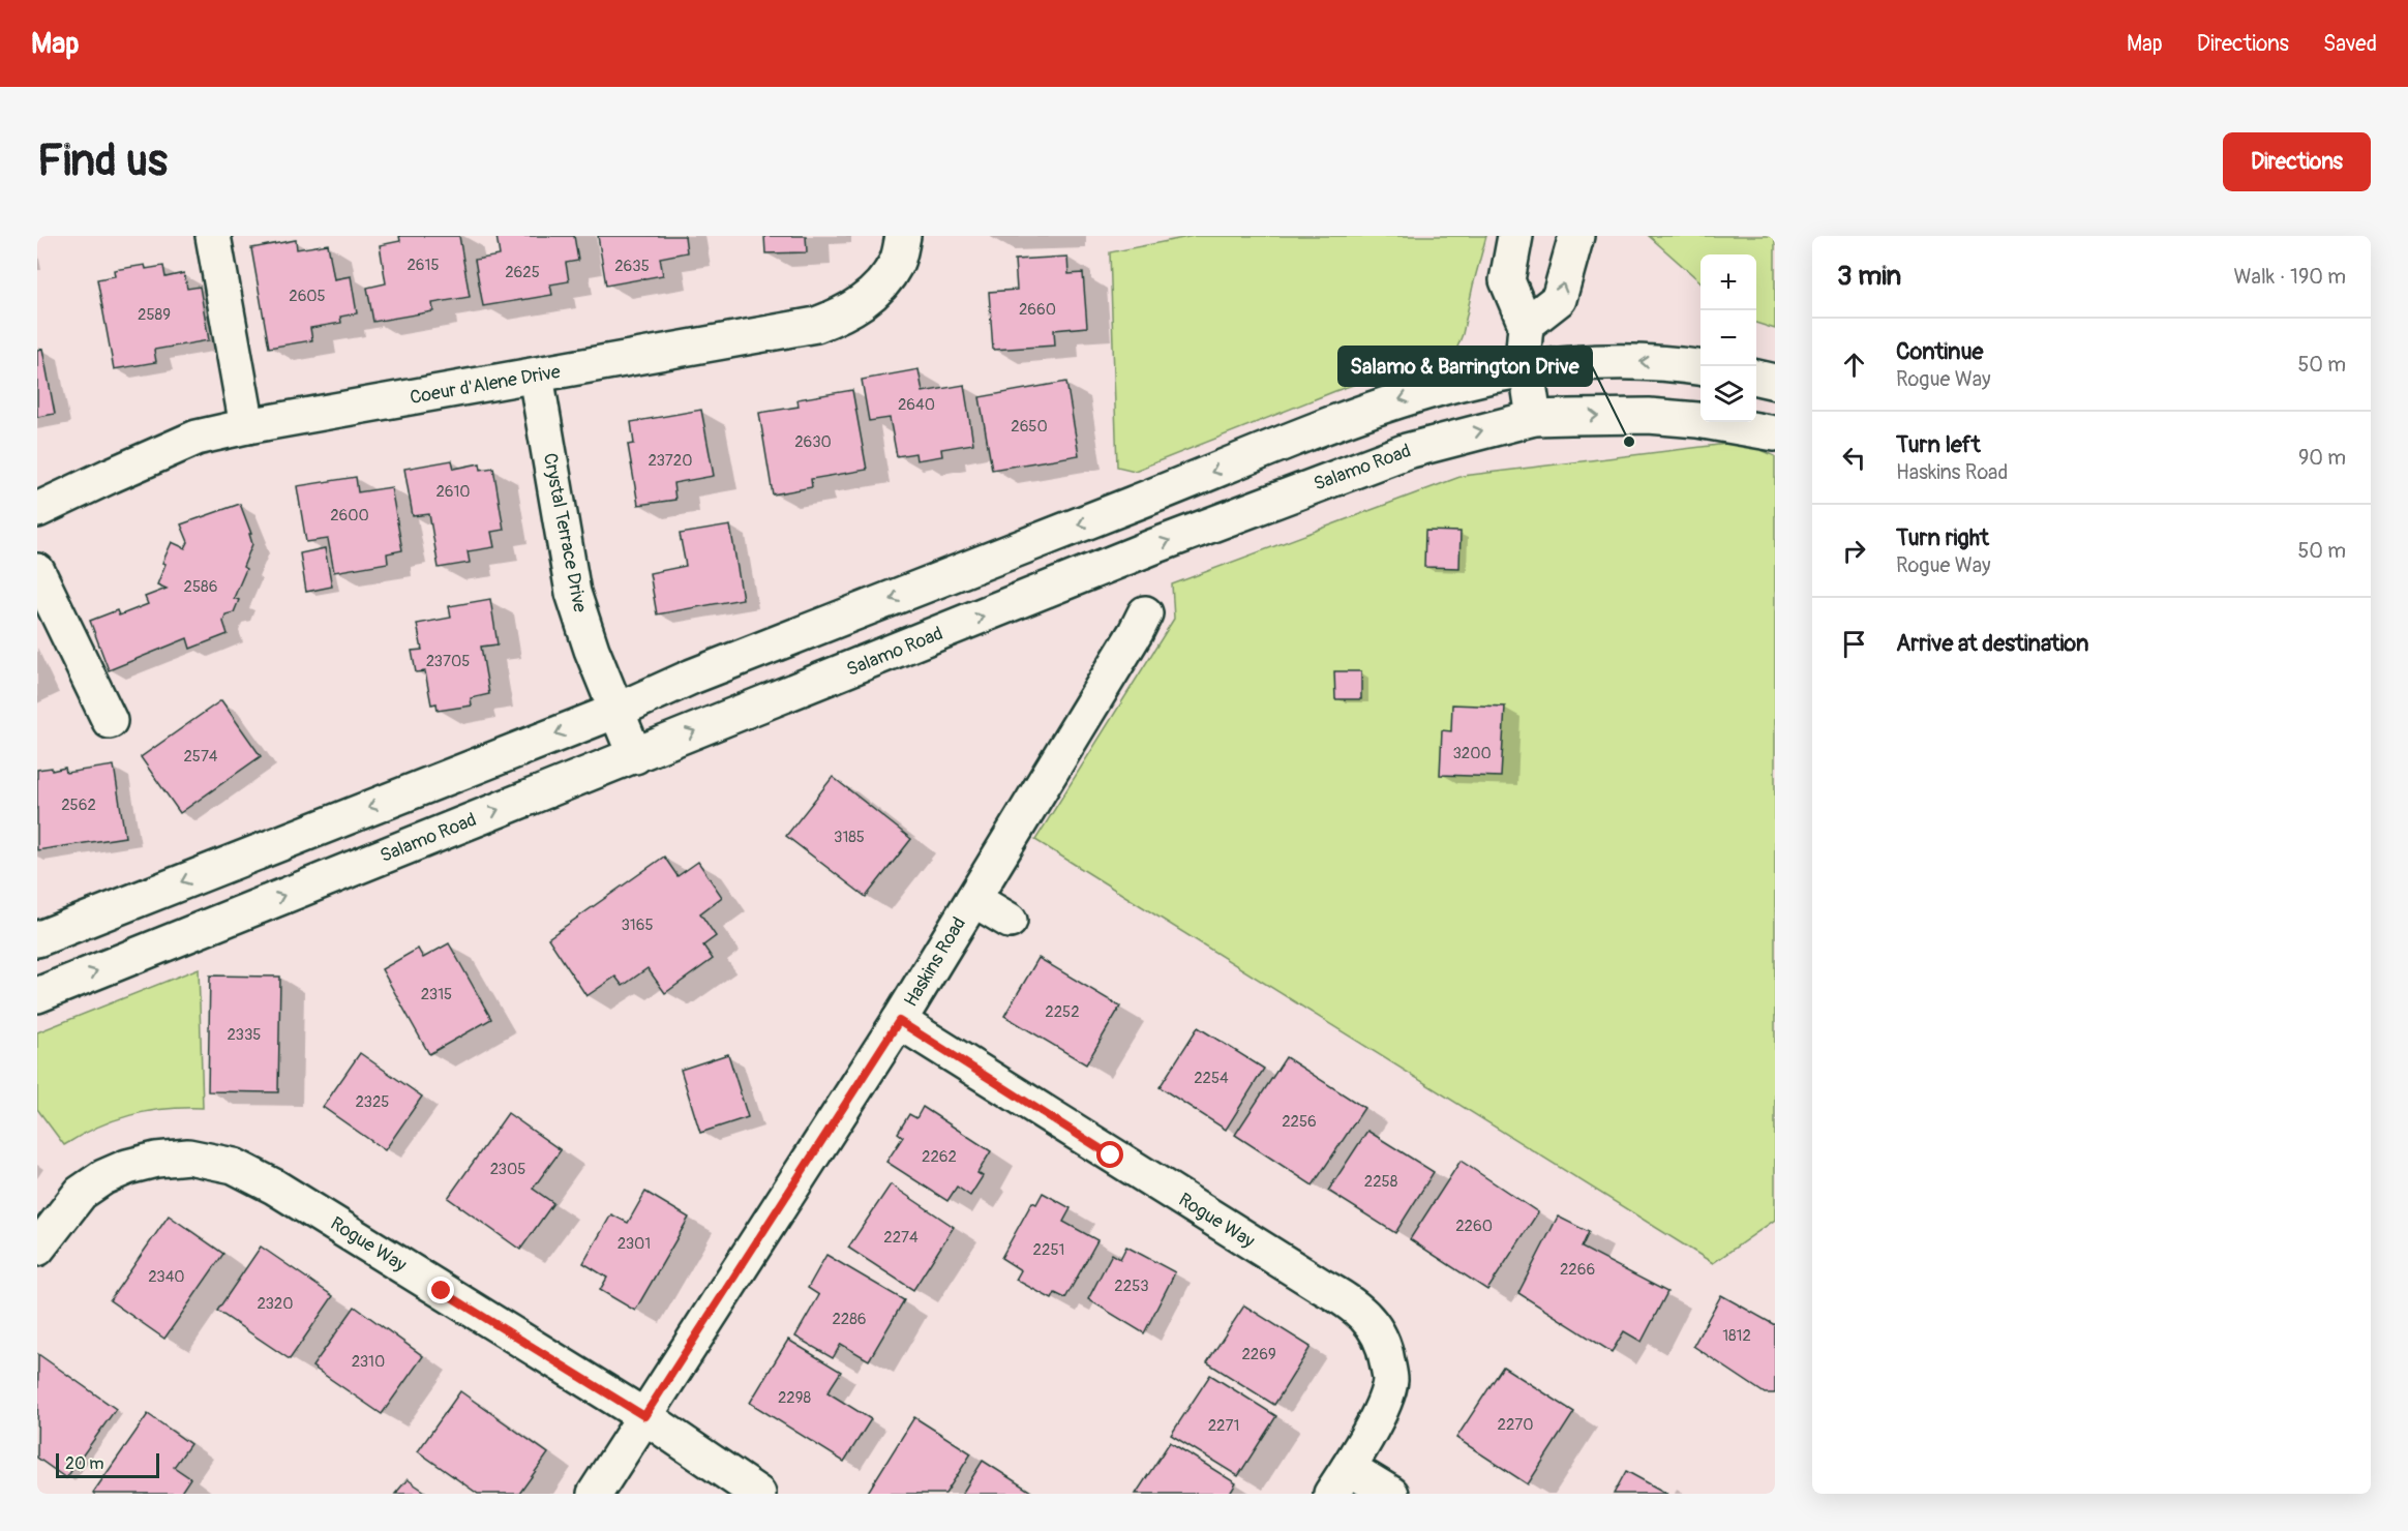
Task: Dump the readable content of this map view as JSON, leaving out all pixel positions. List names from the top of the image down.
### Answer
{
  "streets": {
    "street": [
      "Coeur d'Alene Drive",
      "Salamo Road",
      "Crystal Terrace Drive",
      "Haskins Road",
      "Rogue Way"
    ]
  },
  "crossings": [
    ["Coeur d'Alene Drive", "Crystal Terrace Drive"],
    ["Salamo Road", "Crystal Terrace Drive"],
    ["Haskins Road", "Rogue Way"]
  ],
  "places": ["Salamo & Barrington Drive"],
  "house_numbers": [
    "2615",
    "2635",
    "2625",
    "2605",
    "2660",
    "2589",
    "2640",
    "2650",
    "2630",
    "23720",
    "2610",
    "2600",
    "2586",
    "23705",
    "3200",
    "2574",
    "2562",
    "3185",
    "3165",
    "2315",
    "2252",
    "2335",
    "2254",
    "2325",
    "2256",
    "2262",
    "2305",
    "2258",
    "2260",
    "2274",
    "2301",
    "2251",
    "2266",
    "2340",
    "2253",
    "2320",
    "2286",
    "1812",
    "2269",
    "2310",
    "2298",
    "2270",
    "2271"
  ],
  "scale_bar": "20 m",
  "page": {
    "header": "Map",
    "nav": ["Map", "Directions", "Saved"],
    "buttons": "Directions",
    "title": "Find us",
    "heading": ["3 min", "Walk · 190 m"],
    "map_buttons": ["+", "−"],
    "list": [
      ["Continue", "Rogue Way", "50 m"],
      ["Turn left", "Haskins Road", "90 m"],
      ["Turn right", "Rogue Way", "50 m"],
      "Arrive at destination"
    ],
    "scale": "20 m"
  }
}
